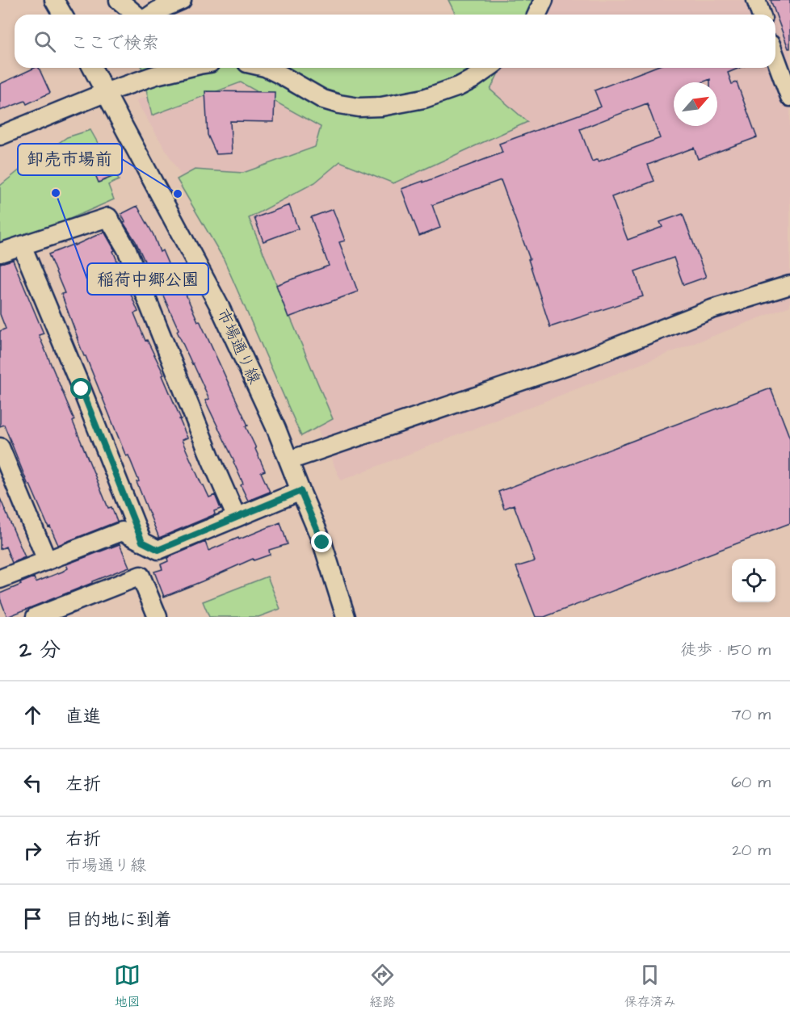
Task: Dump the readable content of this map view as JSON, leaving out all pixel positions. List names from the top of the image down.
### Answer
{
  "streets": {
    "street": ["市場通り線"]
  },
  "places": ["稲荷中郷公園", "卸売市場前"],
  "north": "top right",
  "page": {
    "search": "ここで検索",
    "heading": ["2 分", "徒歩 · 150 m"],
    "list": [
      ["直進", "70 m"],
      ["左折", "60 m"],
      ["右折", "市場通り線", "20 m"],
      "目的地に到着"
    ],
    "nav": ["地図", "経路", "保存済み"]
  }
}
